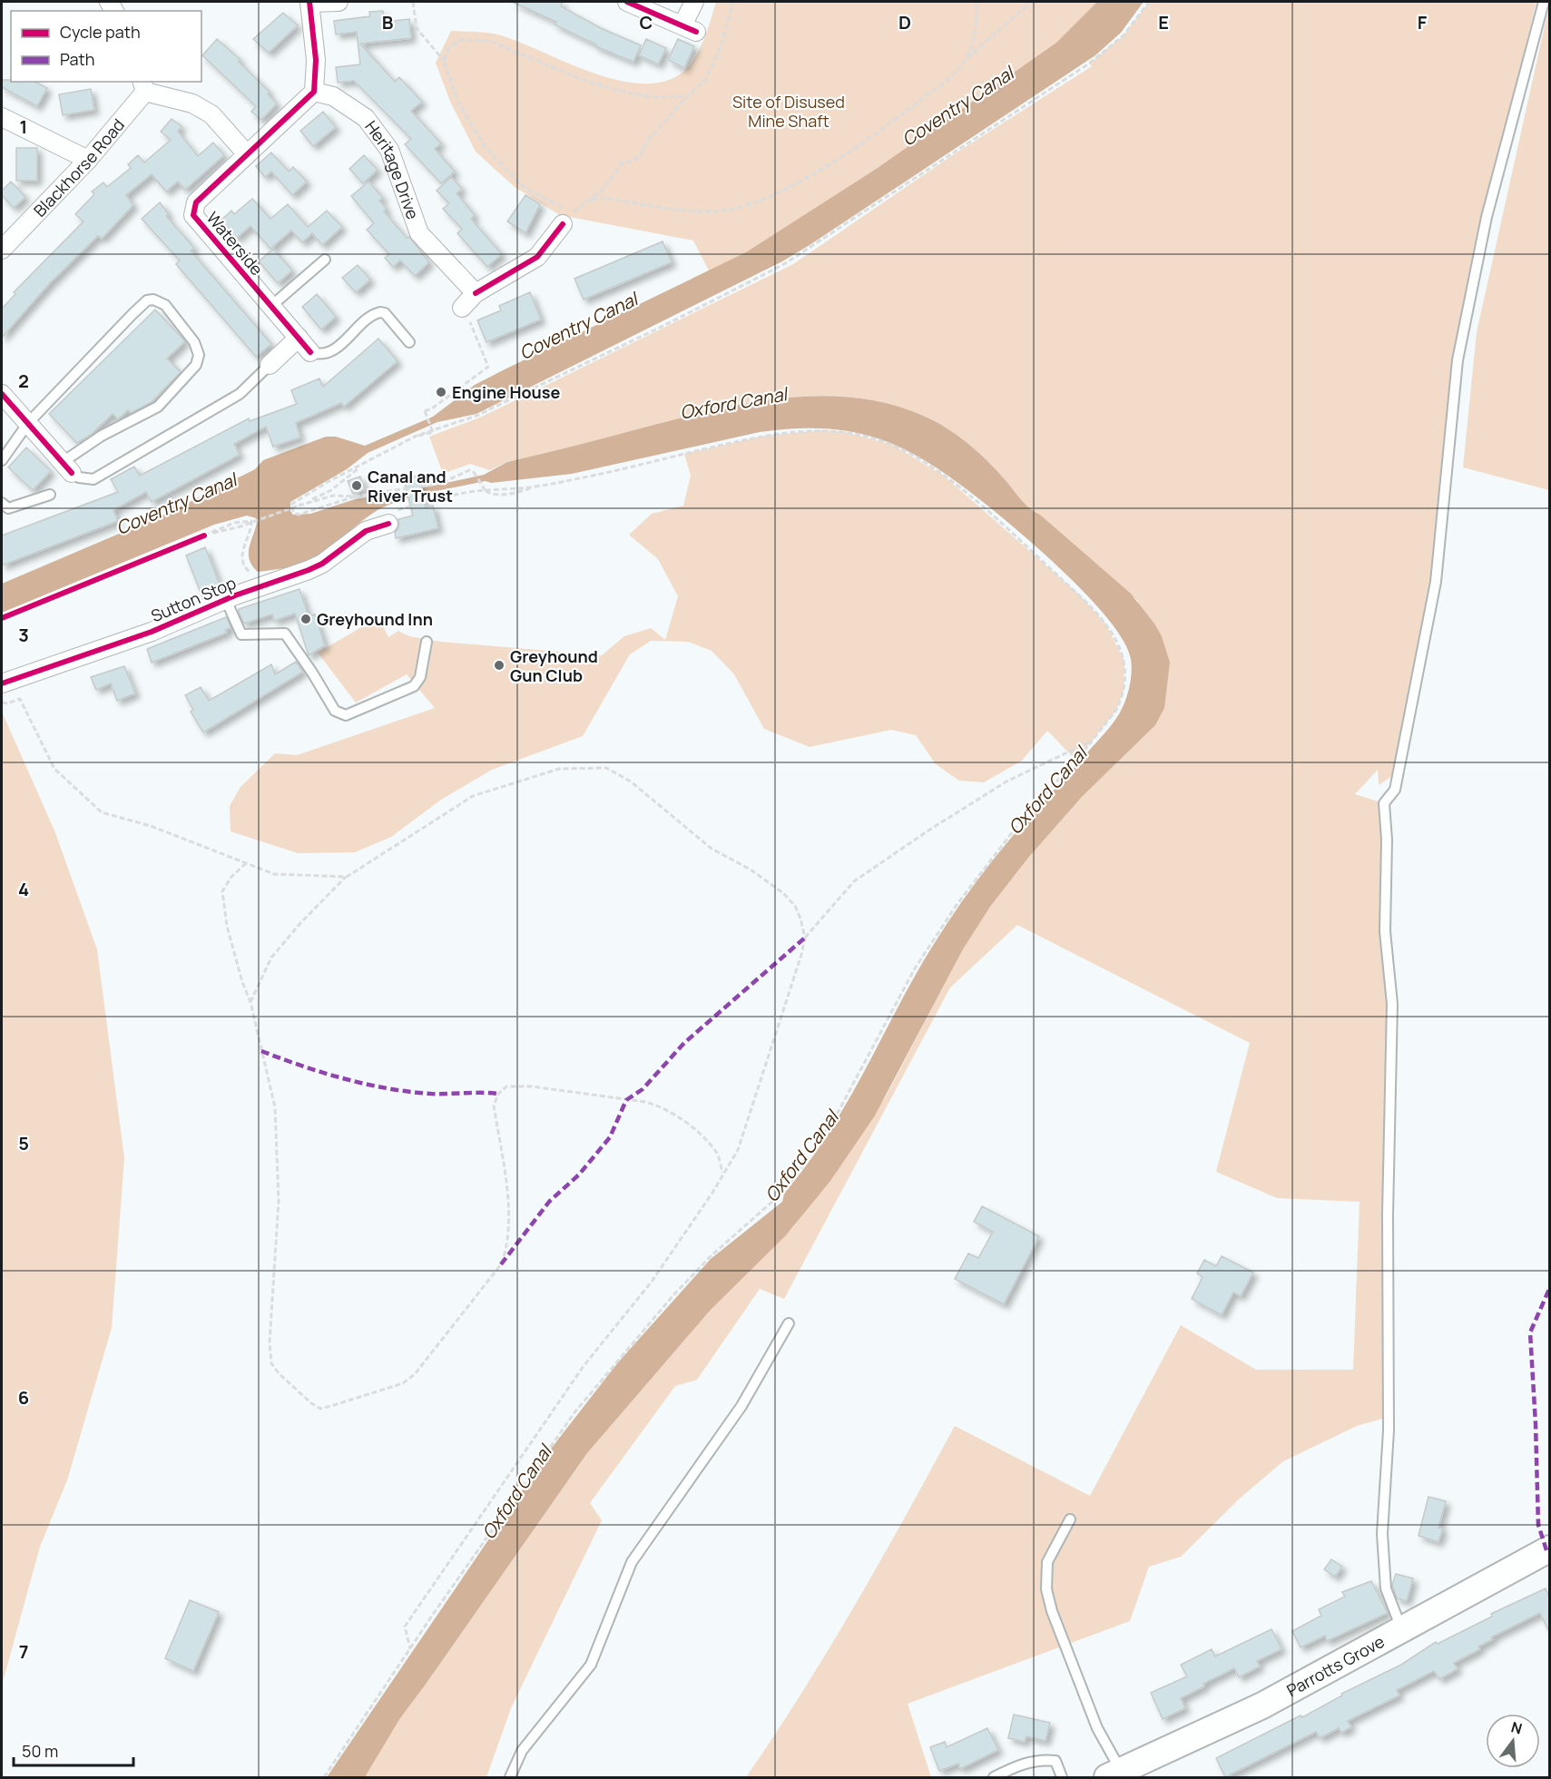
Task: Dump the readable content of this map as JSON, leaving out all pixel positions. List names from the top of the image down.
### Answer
{
  "streets": {
    "main road": ["Parrotts Grove"],
    "street": [
      "Blackhorse Road",
      "Heritage Drive",
      "Waterside",
      "Sutton Stop"
    ]
  },
  "water": ["Coventry Canal", "Oxford Canal"],
  "parks": ["Site of Disused Mine Shaft"],
  "places": [
    "Engine House",
    "Canal and River Trust",
    "Greyhound Inn",
    "Greyhound Gun Club"
  ],
  "legend": ["Cycle path", "Path"],
  "scale_bar": "50 m",
  "north": "top",
  "grid": {
    "columns": [
      "B",
      "C",
      "D",
      "E",
      "F"
    ],
    "rows": [
      "1",
      "2",
      "3",
      "4",
      "5",
      "6",
      "7"
    ]
  }
}
